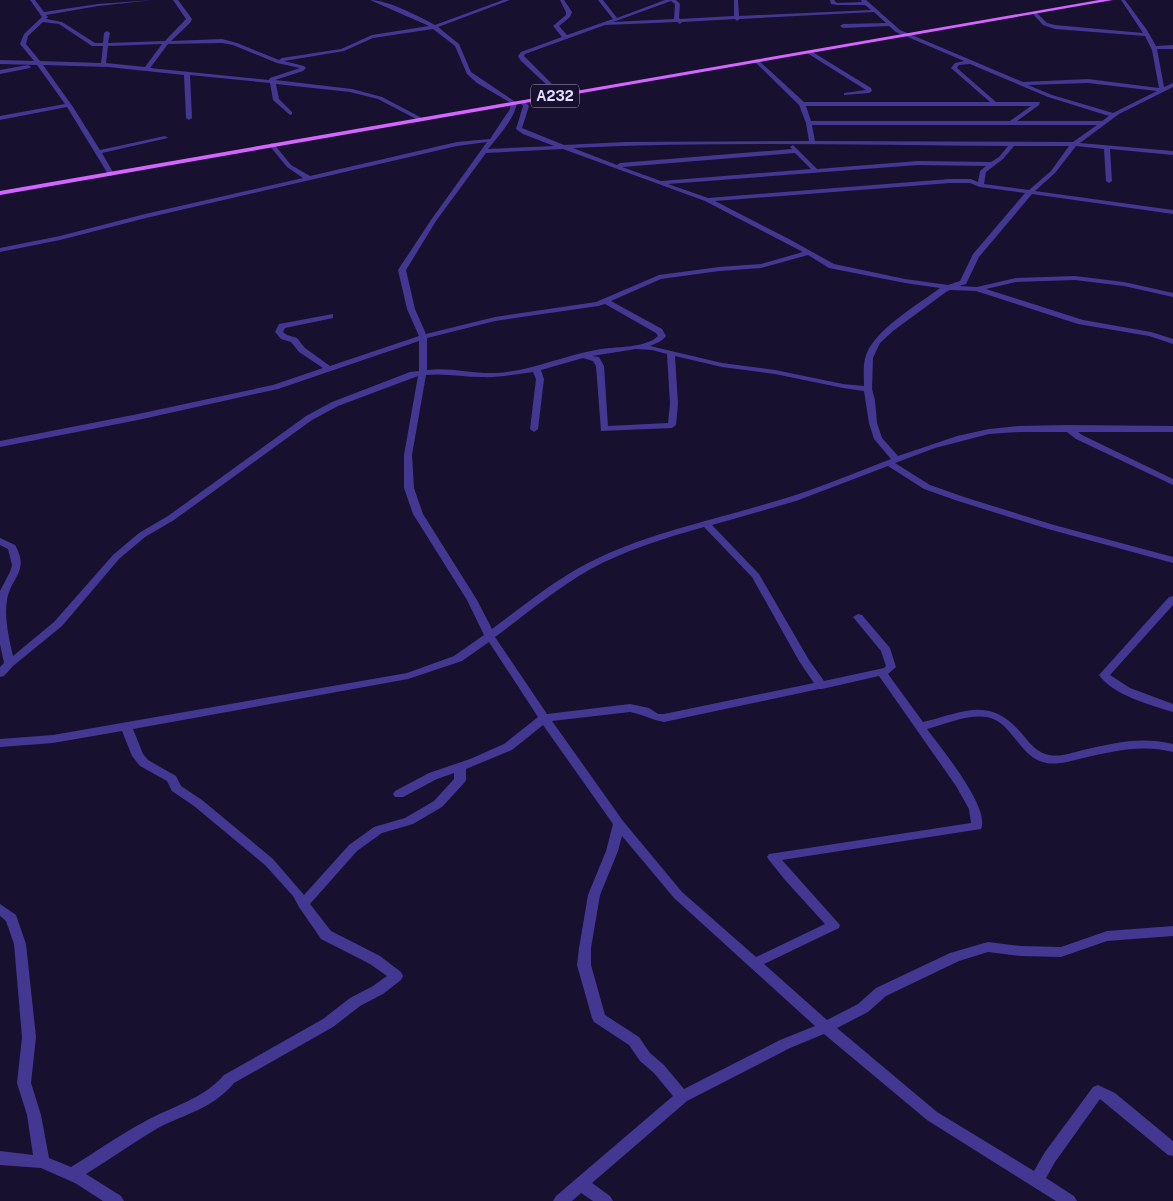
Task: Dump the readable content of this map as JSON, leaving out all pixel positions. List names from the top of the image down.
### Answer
{
  "streets": {
    "main road": ["A232"]
  }
}
